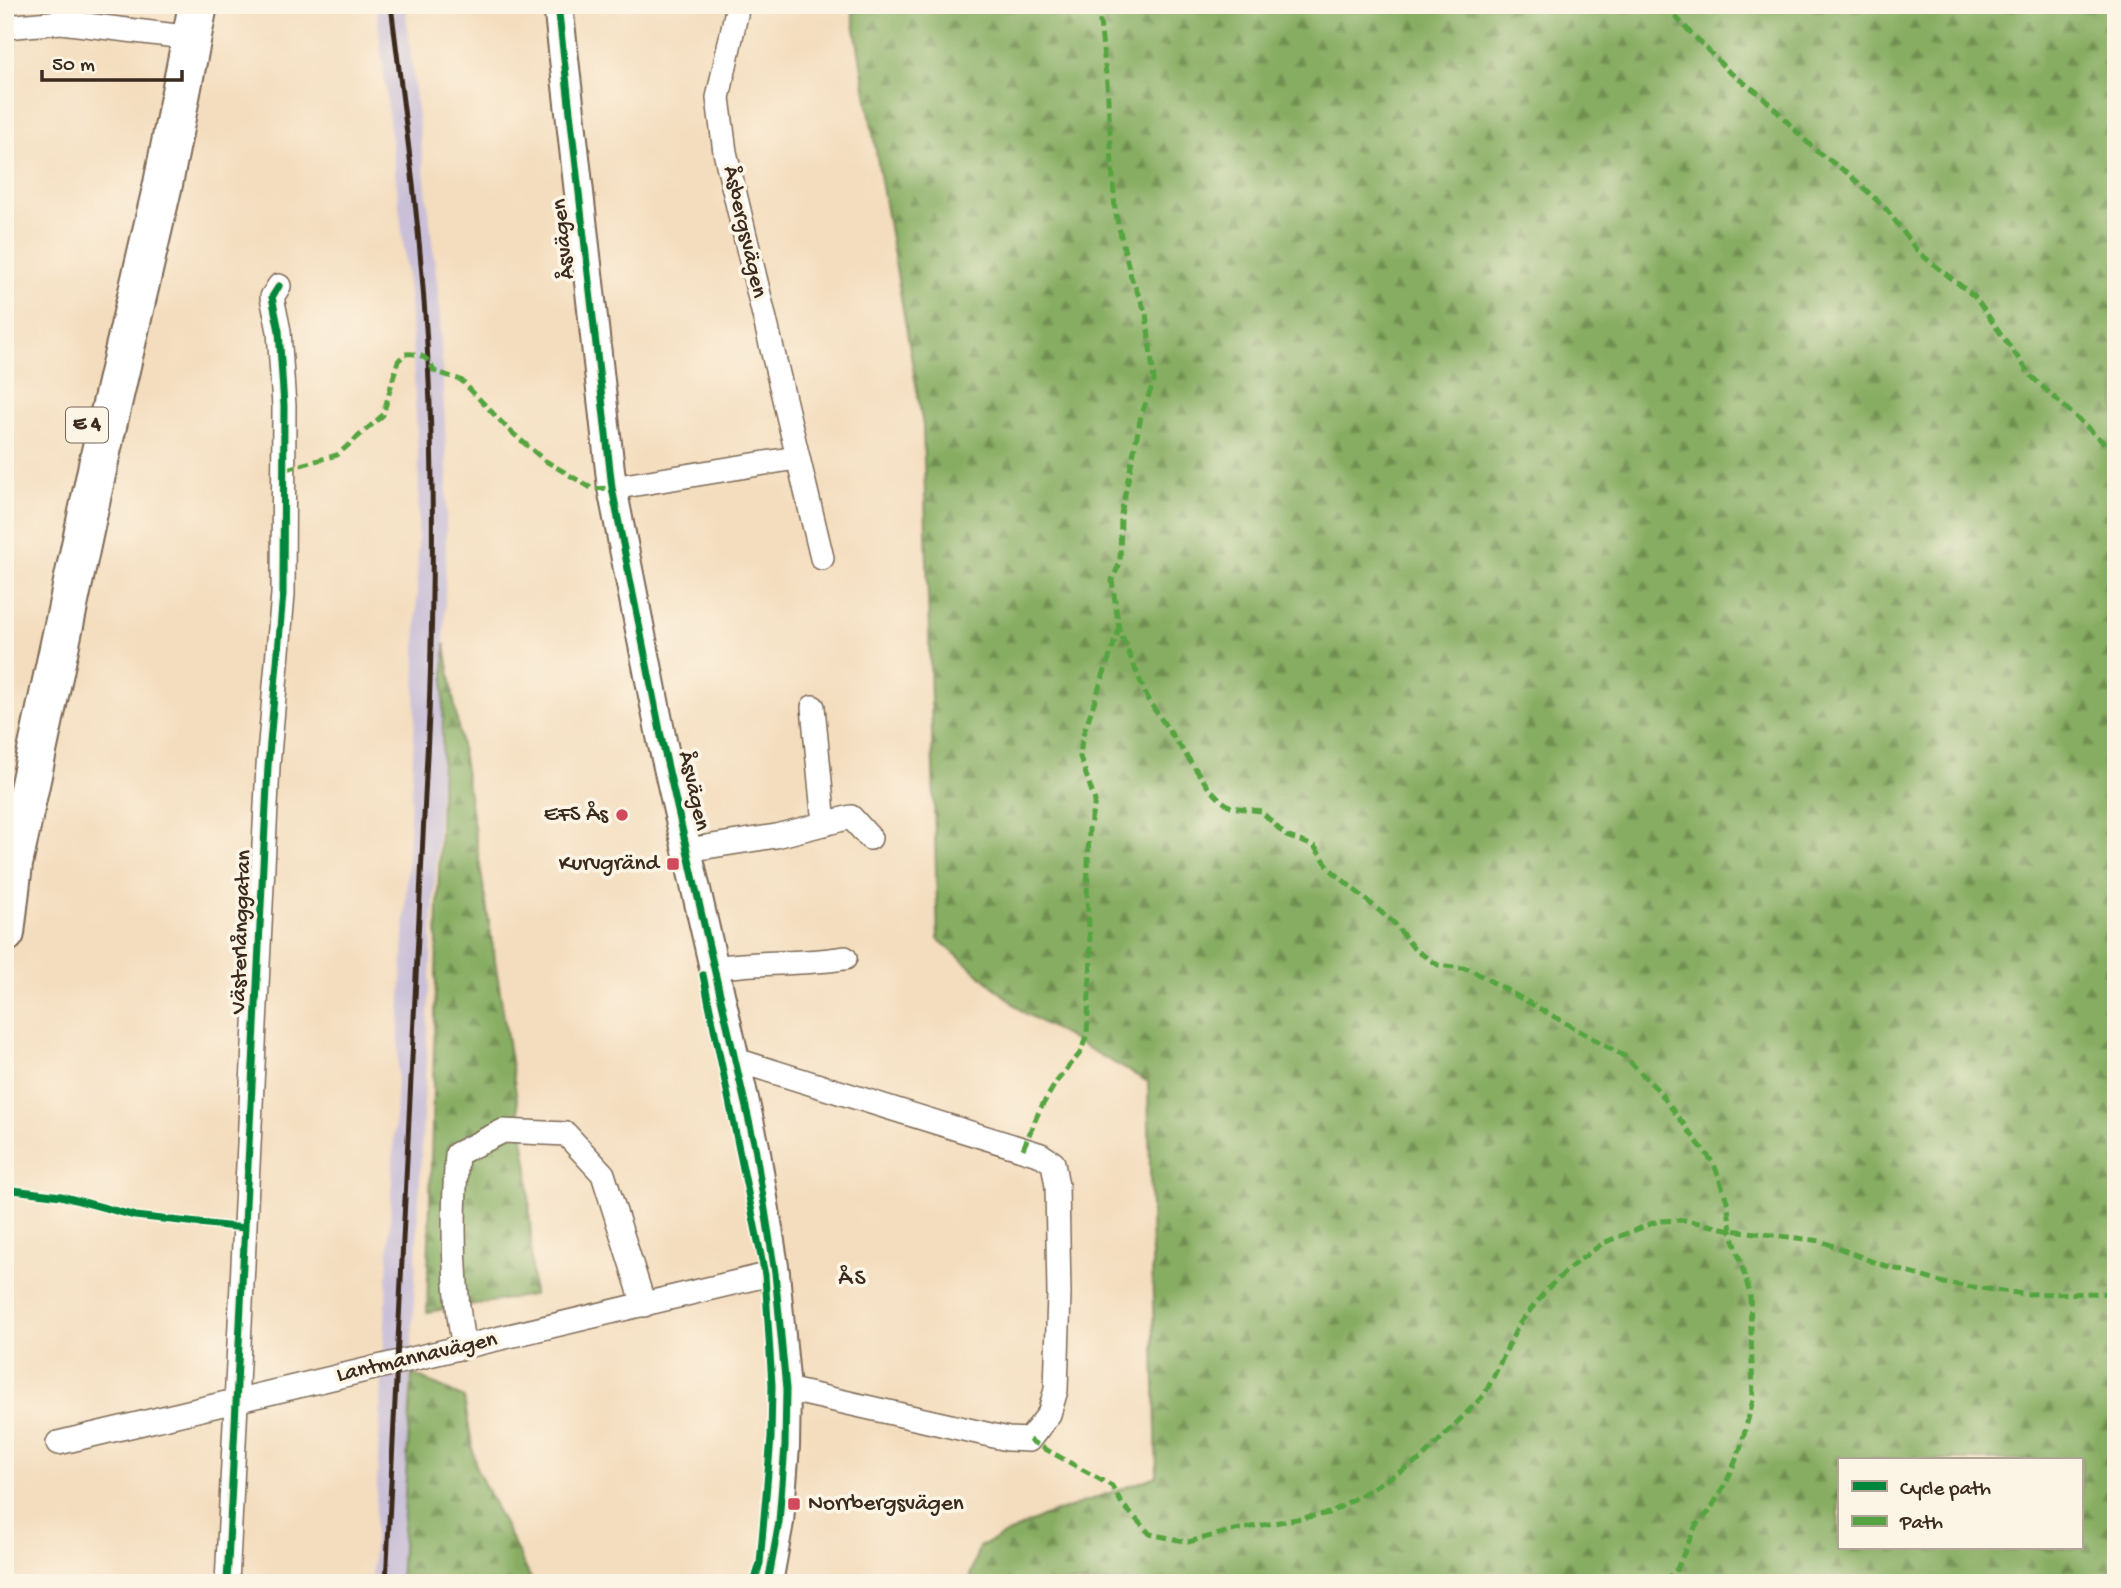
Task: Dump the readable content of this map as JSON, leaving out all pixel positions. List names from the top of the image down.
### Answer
{
  "streets": {
    "highway": ["E 4"],
    "street": [
      "Åsbergsvägen",
      "Åsvägen",
      "Västerlånggatan",
      "Lantmannavägen"
    ]
  },
  "crossings": [
    ["Åsvägen", "Lantmannavägen"],
    ["Västerlånggatan", "Lantmannavägen"]
  ],
  "districts": ["ÅS"],
  "places": {
    "other": ["EFS Ås"],
    "transit": ["Kurvgränd", "Norrbergsvägen"]
  },
  "legend": ["Cycle path", "Path"],
  "scale_bar": "50 m"
}
